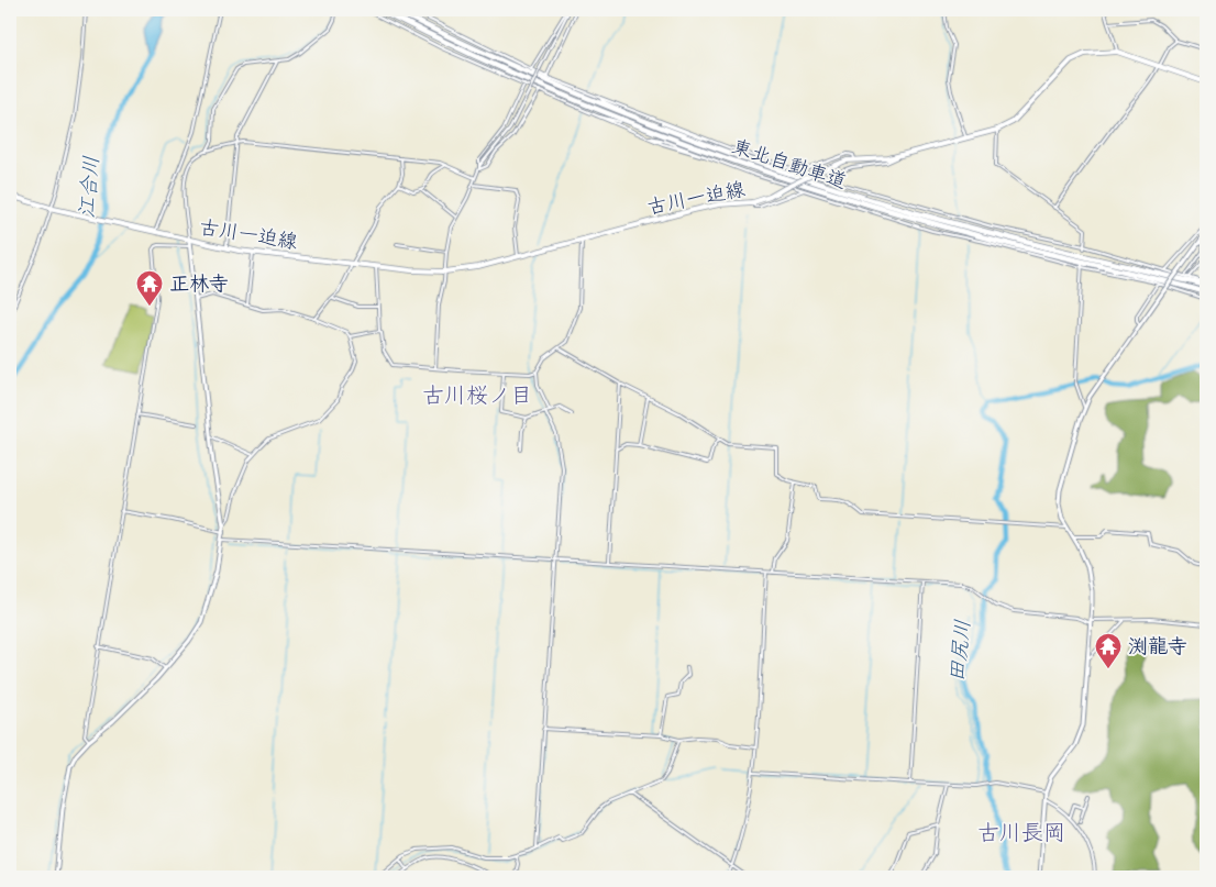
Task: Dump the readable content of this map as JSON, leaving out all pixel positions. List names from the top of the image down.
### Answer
{
  "streets": {
    "highway": ["東北自動車道"],
    "main road": ["古川一迫線"]
  },
  "districts": ["古川桜ノ目", "古川長岡"],
  "water": ["江合川", "田尻川"],
  "places": {
    "temple": ["正林寺", "渕龍寺"]
  }
}
